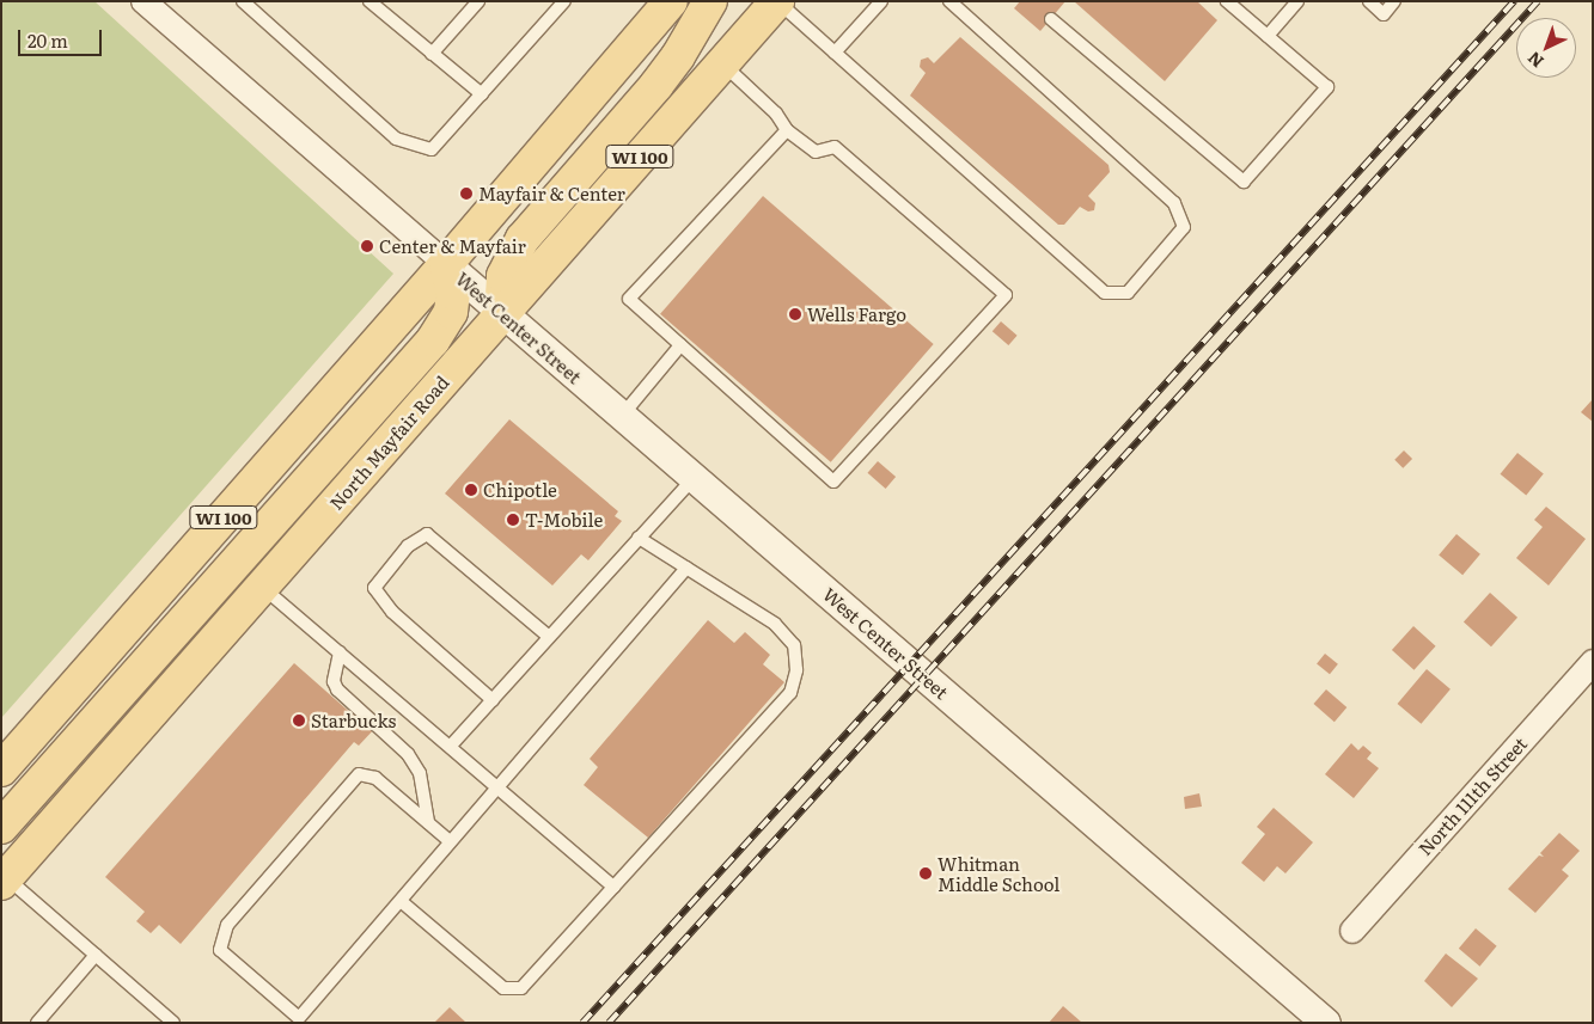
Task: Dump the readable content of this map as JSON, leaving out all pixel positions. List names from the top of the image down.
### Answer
{
  "streets": {
    "main road": ["WI 100", "North Mayfair Road"],
    "street": ["West Center Street", "North 111th Street"]
  },
  "crossings": [
    ["WI 100", "West Center Street"],
    ["West Center Street", "North Mayfair Road"]
  ],
  "places": [
    "Mayfair & Center",
    "Center & Mayfair",
    "Wells Fargo",
    "Chipotle",
    "T-Mobile",
    "Starbucks",
    "Whitman Middle School"
  ],
  "scale_bar": "20 m",
  "north": "bottom left"
}
